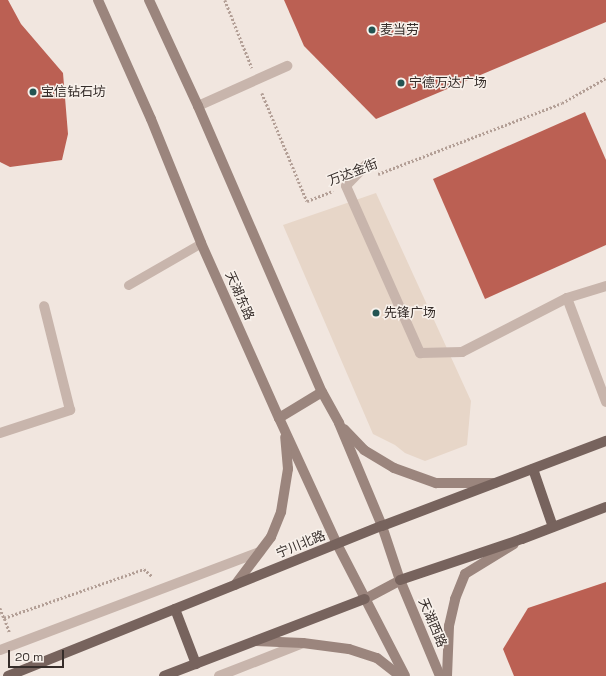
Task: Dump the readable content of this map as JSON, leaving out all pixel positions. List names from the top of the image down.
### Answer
{
  "streets": {
    "main road": ["天湖东路", "宁川北路", "天湖西路"],
    "path": ["万达金街"]
  },
  "crossings": [
    ["天湖东路", "宁川北路"]
  ],
  "places": [
    "麦当劳",
    "宁德万达广场",
    "宝信钻石坊",
    "先锋广场"
  ],
  "scale_bar": "20 m"
}
